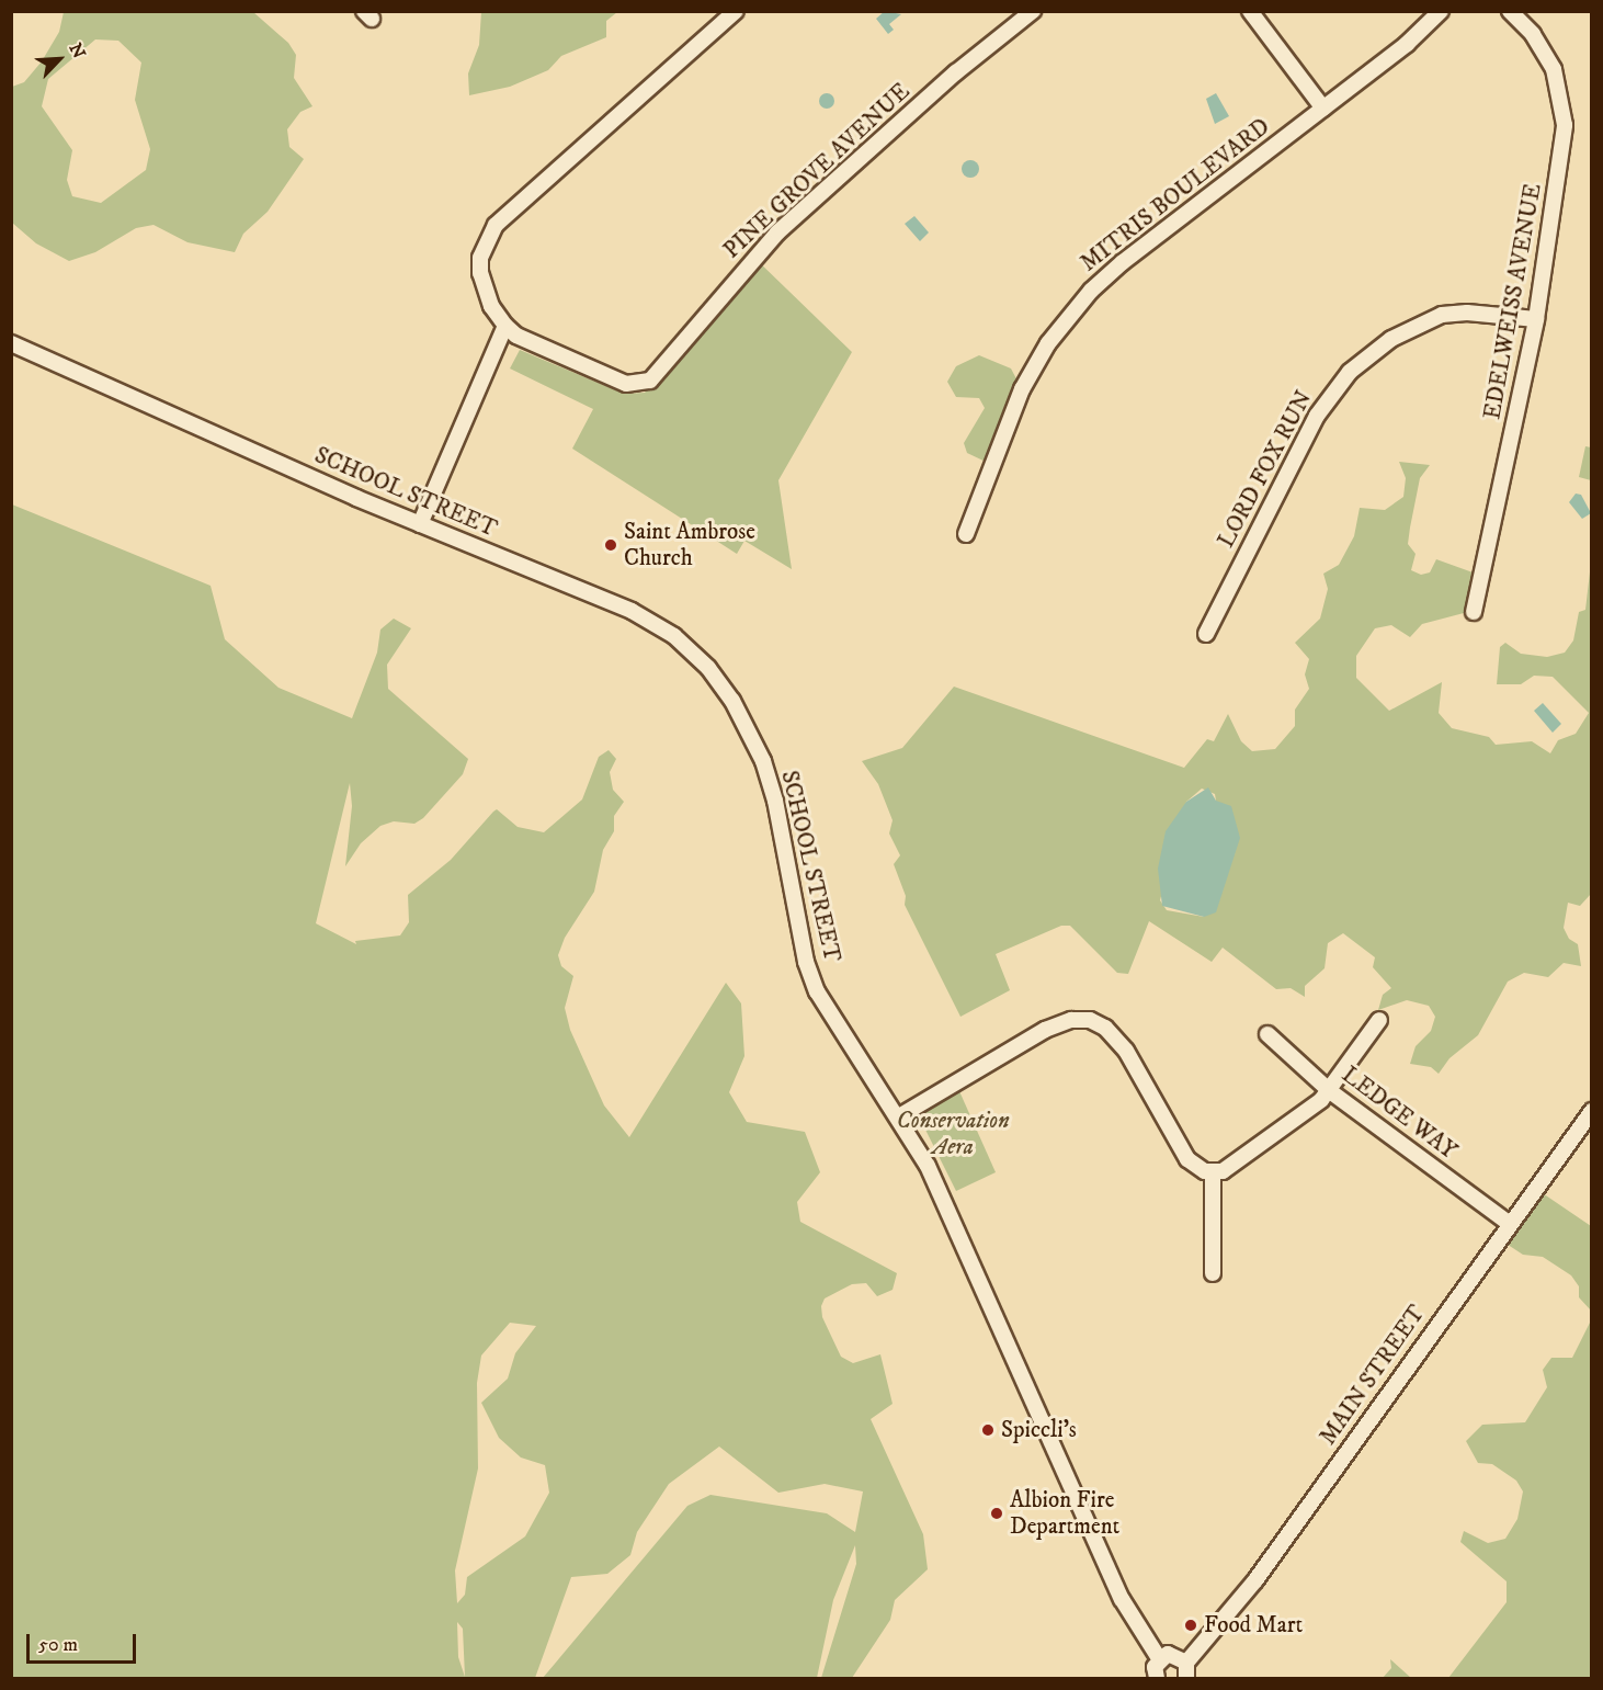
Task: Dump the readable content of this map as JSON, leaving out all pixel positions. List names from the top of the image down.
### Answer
{
  "streets": {
    "street": [
      "PINE GROVE AVENUE",
      "MITRIS BOULEVARD",
      "EDELWEISS AVENUE",
      "LORD FOX RUN",
      "SCHOOL STREET",
      "LEDGE WAY",
      "MAIN STREET"
    ]
  },
  "crossings": [
    ["EDELWEISS AVENUE", "LORD FOX RUN"],
    ["LEDGE WAY", "MAIN STREET"]
  ],
  "parks": ["Conservation Aera"],
  "places": [
    "Saint Ambrose Church",
    "Spiccli's",
    "Albion Fire Department",
    "Food Mart"
  ],
  "scale_bar": "50 m",
  "north": "top right"
}
